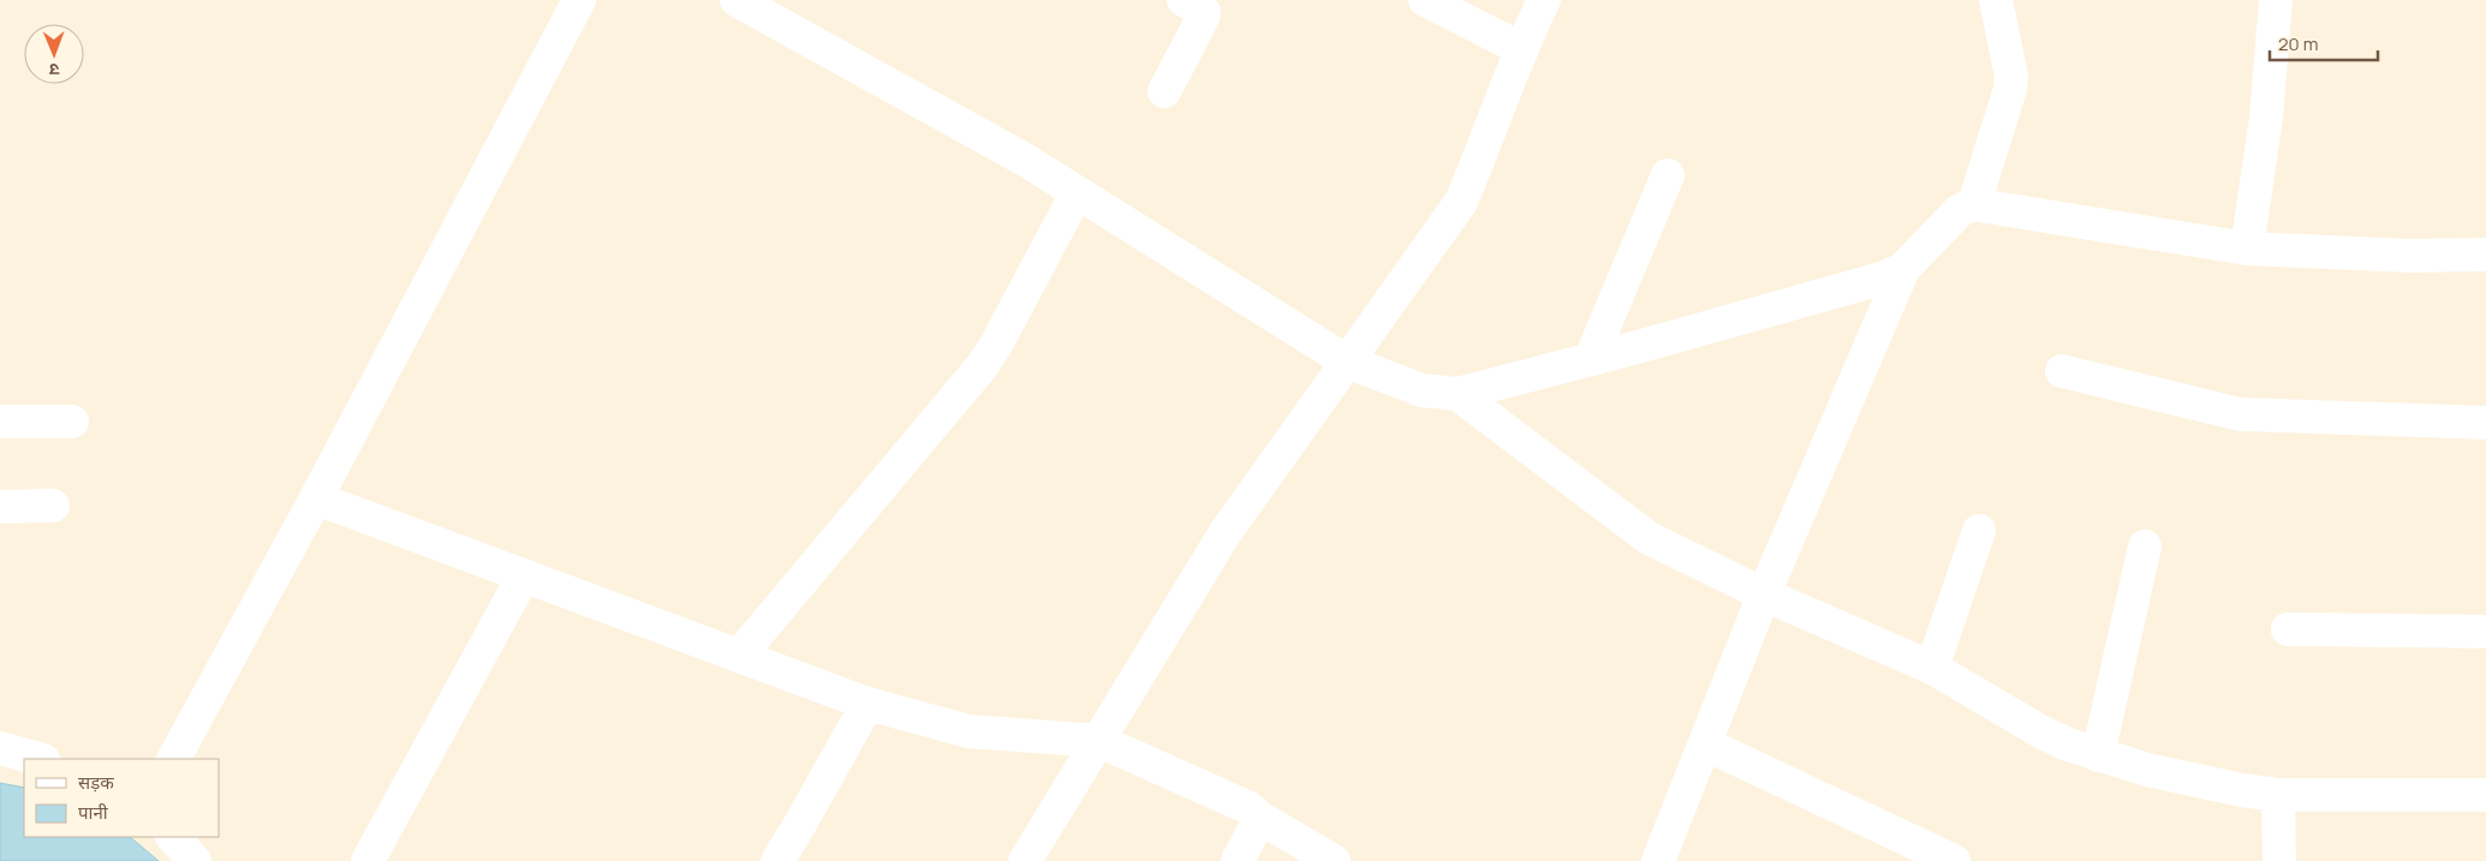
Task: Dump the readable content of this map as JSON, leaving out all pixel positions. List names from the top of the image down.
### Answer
{
  "legend": ["सड़क", "पानी"],
  "scale_bar": "20 m",
  "north": "bottom"
}
